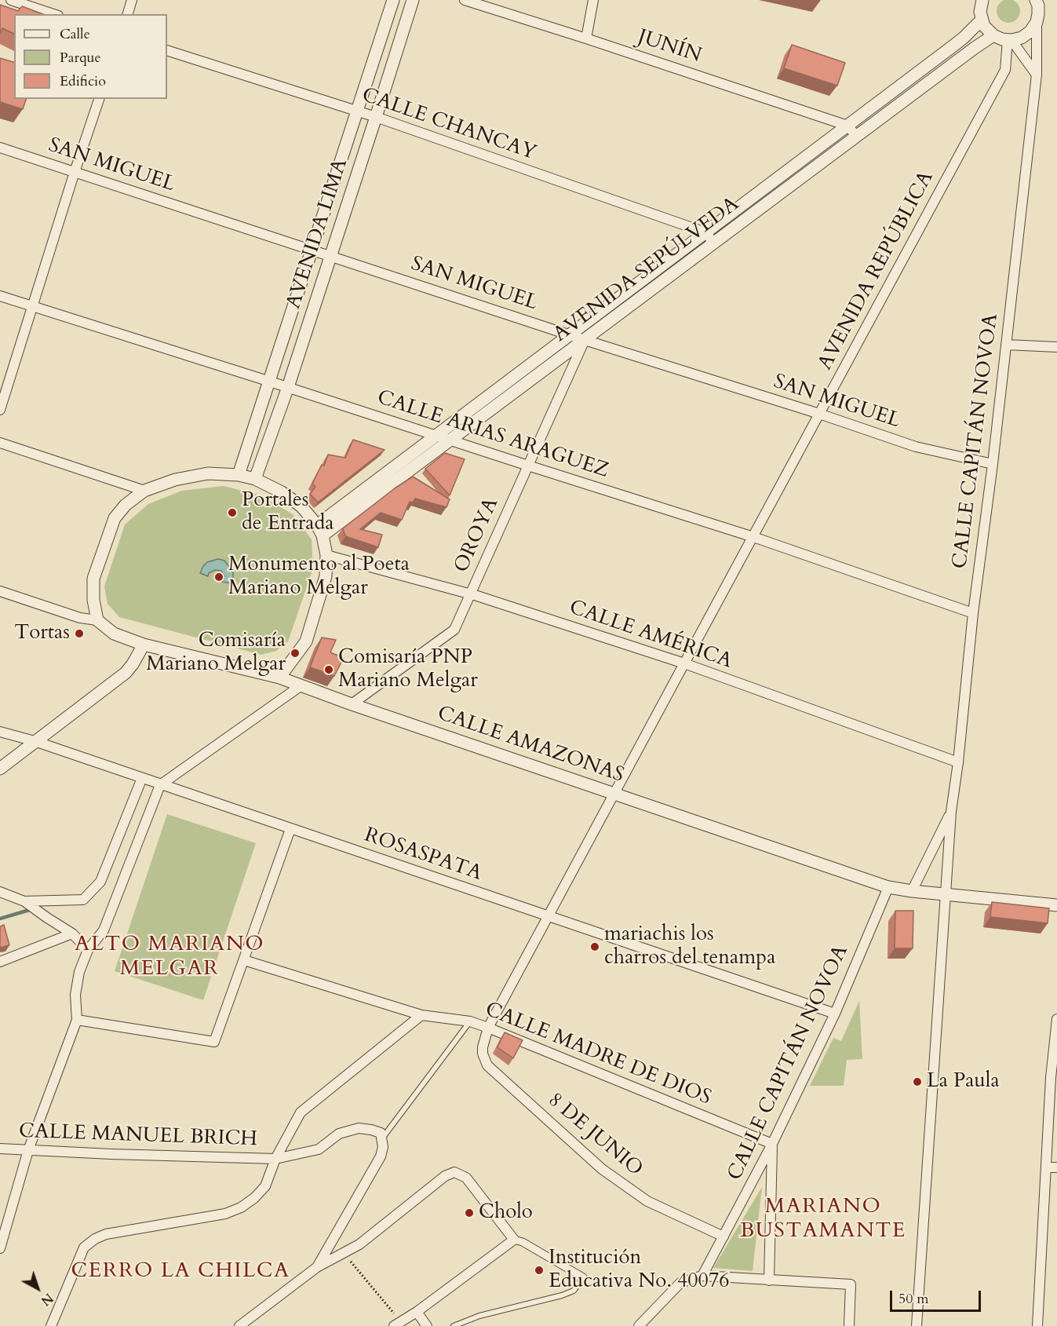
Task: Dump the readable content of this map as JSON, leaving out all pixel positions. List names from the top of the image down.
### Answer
{
  "streets": {
    "street": [
      "JUNÍN",
      "CALLE CHANCAY",
      "SAN MIGUEL",
      "AVENIDA LIMA",
      "AVENIDA SEPÚLVEDA",
      "AVENIDA REPÚBLICA",
      "CALLE ARIAS ARAGUEZ",
      "CALLE CAPITÁN NOVOA",
      "OROYA",
      "CALLE AMÉRICA",
      "CALLE AMAZONAS",
      "ROSASPATA",
      "CALLE MADRE DE DIOS",
      "8 DE JUNIO",
      "CALLE MANUEL BRICH"
    ]
  },
  "crossings": [
    ["JUNÍN", "AVENIDA SEPÚLVEDA"],
    ["CALLE CHANCAY", "AVENIDA LIMA"],
    ["CALLE CHANCAY", "AVENIDA SEPÚLVEDA"],
    ["SAN MIGUEL", "AVENIDA LIMA"],
    ["SAN MIGUEL", "AVENIDA SEPÚLVEDA"],
    ["SAN MIGUEL", "AVENIDA REPÚBLICA"],
    ["SAN MIGUEL", "CALLE CAPITÁN NOVOA"],
    ["SAN MIGUEL", "OROYA"],
    ["AVENIDA LIMA", "CALLE ARIAS ARAGUEZ"],
    ["AVENIDA SEPÚLVEDA", "CALLE ARIAS ARAGUEZ"],
    ["AVENIDA SEPÚLVEDA", "OROYA"],
    ["AVENIDA REPÚBLICA", "CALLE ARIAS ARAGUEZ"],
    ["AVENIDA REPÚBLICA", "CALLE AMÉRICA"],
    ["AVENIDA REPÚBLICA", "CALLE AMAZONAS"],
    ["AVENIDA REPÚBLICA", "8 DE JUNIO"],
    ["CALLE ARIAS ARAGUEZ", "CALLE CAPITÁN NOVOA"],
    ["CALLE ARIAS ARAGUEZ", "OROYA"],
    ["CALLE CAPITÁN NOVOA", "CALLE AMÉRICA"],
    ["CALLE CAPITÁN NOVOA", "CALLE AMAZONAS"],
    ["CALLE CAPITÁN NOVOA", "ROSASPATA"],
    ["CALLE CAPITÁN NOVOA", "CALLE MADRE DE DIOS"],
    ["CALLE CAPITÁN NOVOA", "8 DE JUNIO"],
    ["OROYA", "CALLE AMÉRICA"],
    ["OROYA", "CALLE AMAZONAS"],
    ["CALLE AMAZONAS", "8 DE JUNIO"],
    ["ROSASPATA", "8 DE JUNIO"],
    ["CALLE MADRE DE DIOS", "8 DE JUNIO"]
  ],
  "districts": ["ALTO MARIANO MELGAR", "MARIANO BUSTAMANTE", "CERRO LA CHILCA"],
  "places": [
    "Portales de Entrada",
    "Monumento al Poeta Mariano Melgar",
    "Tortas",
    "Comisaría Mariano Melgar",
    "Comisaría PNP Mariano Melgar",
    "mariachis los charros del tenampa",
    "La Paula",
    "Cholo",
    "Institución Educativa No. 40076"
  ],
  "legend": ["Calle", "Parque", "Edificio"],
  "scale_bar": "50 m",
  "north": "bottom right"
}
